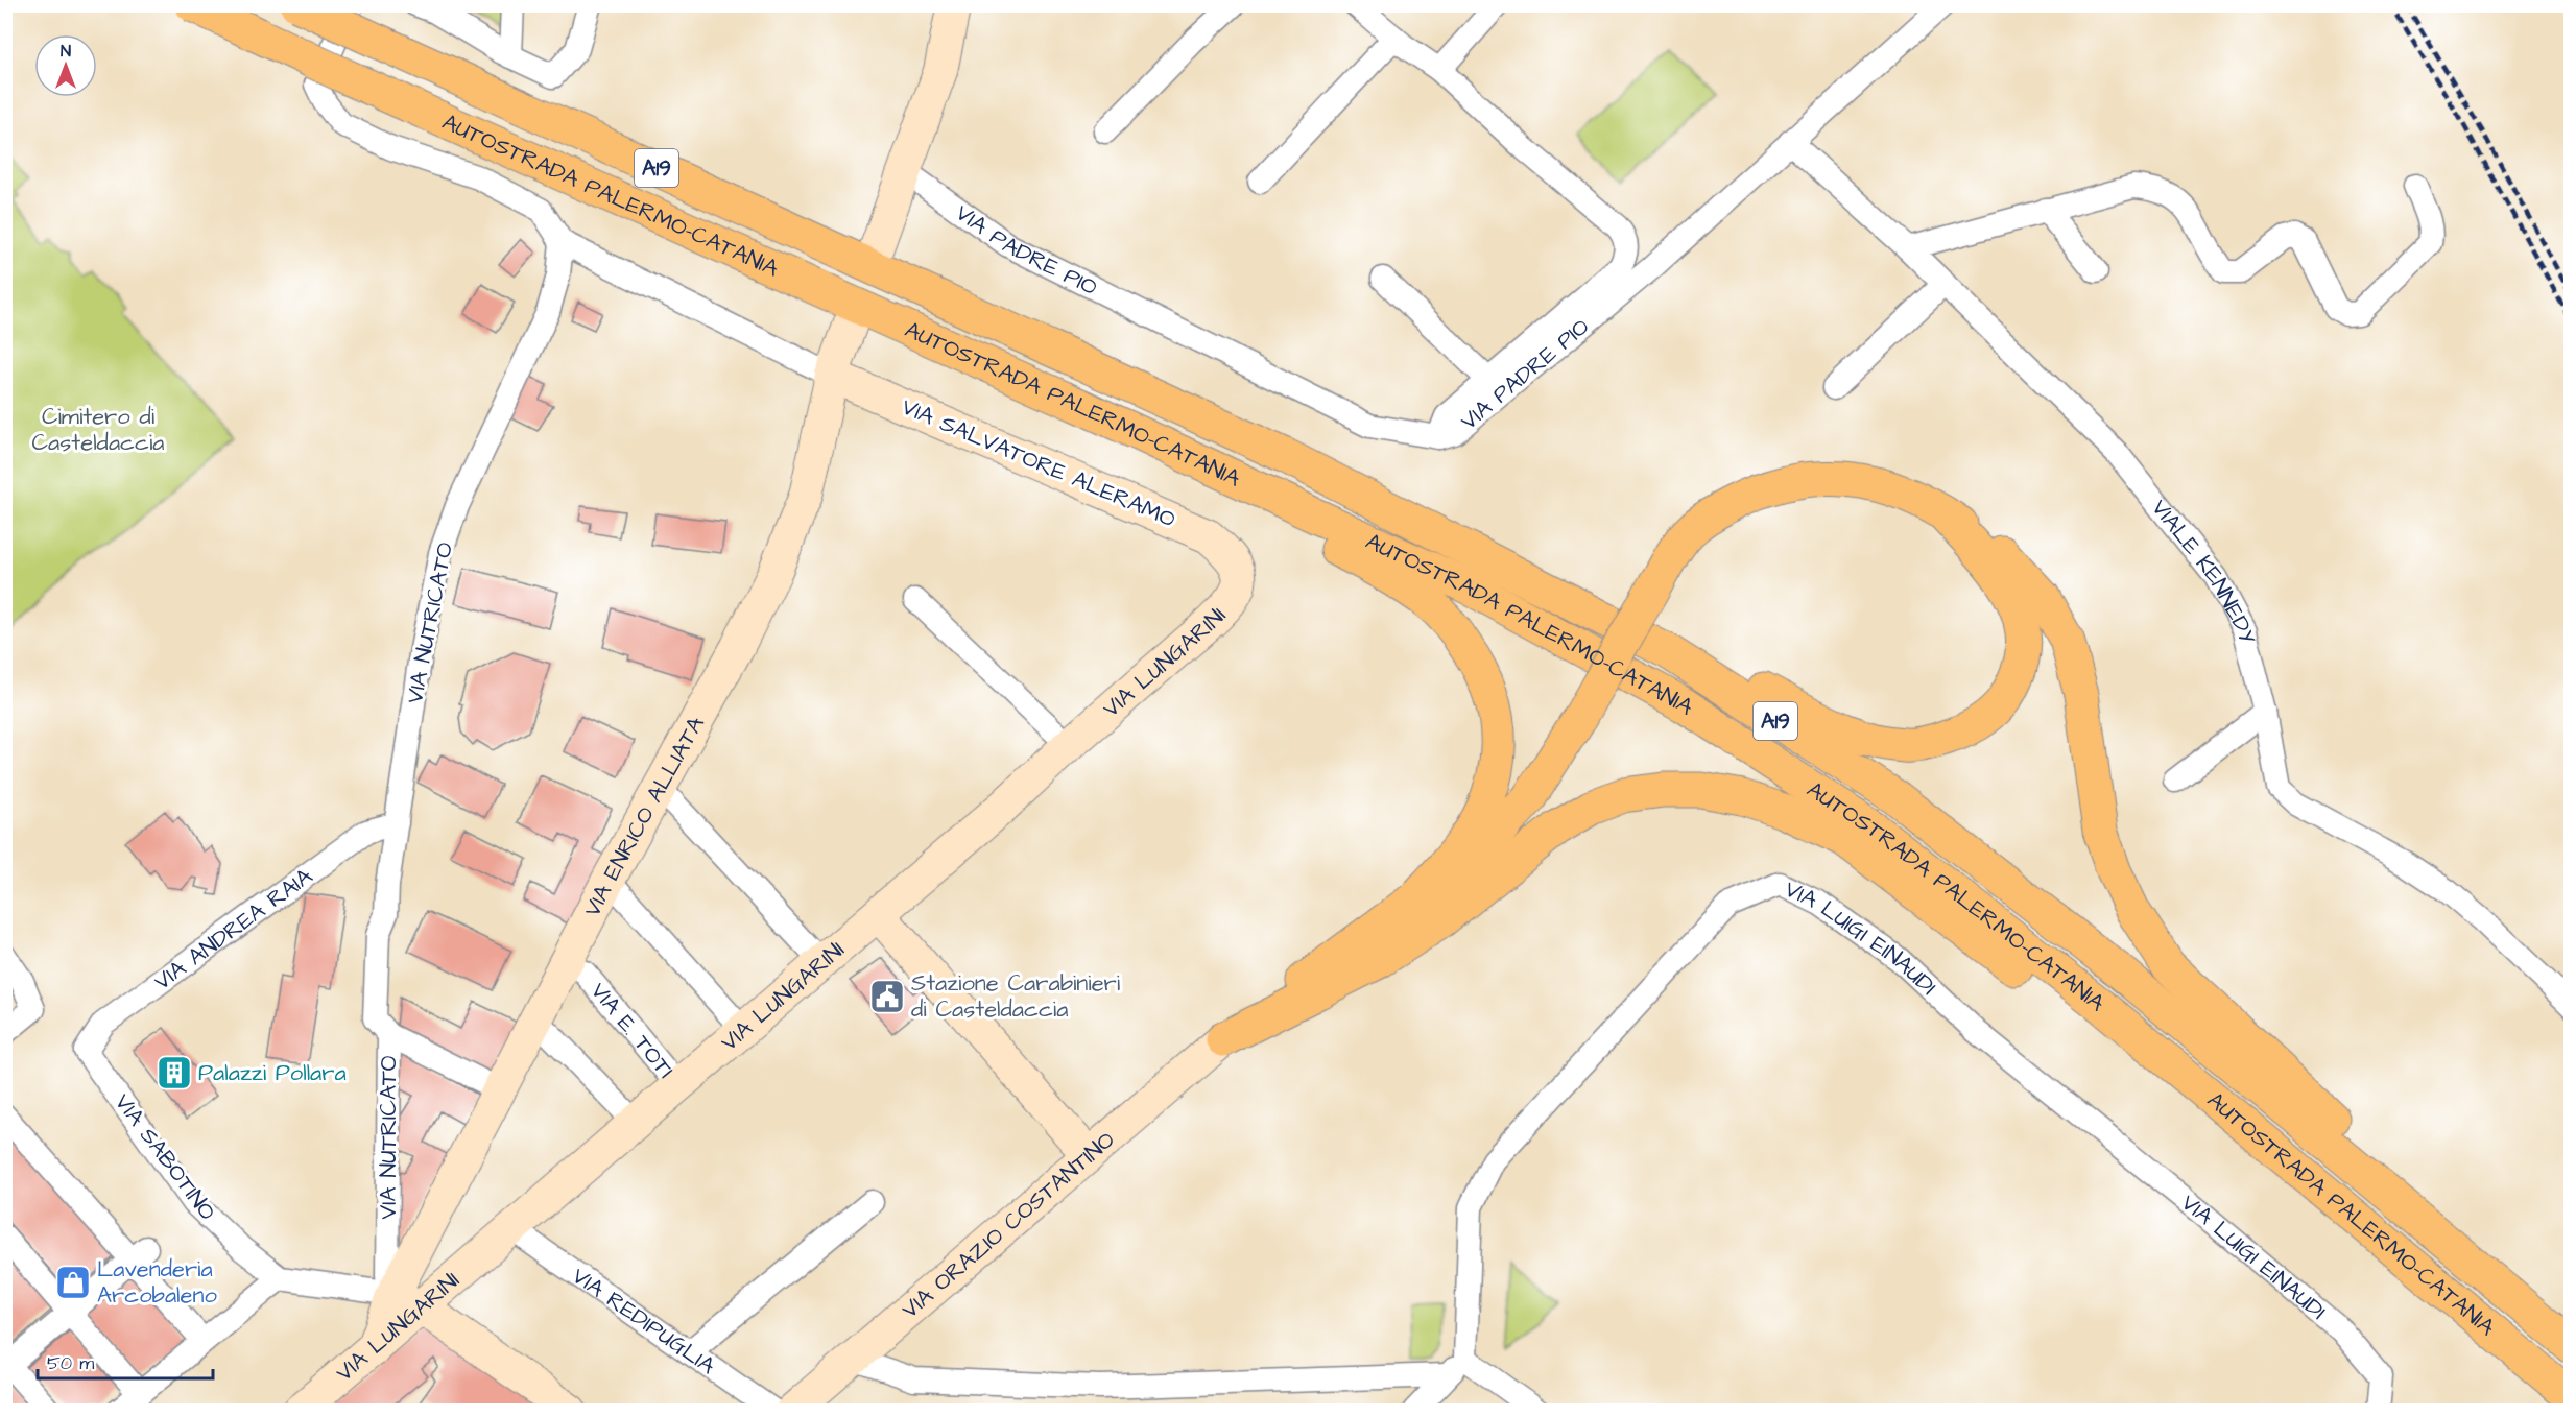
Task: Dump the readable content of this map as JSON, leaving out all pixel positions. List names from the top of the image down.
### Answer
{
  "streets": {
    "highway": ["A19", "AUTOSTRADA PALERMO-CATANIA"],
    "street": [
      "VIA PADRE PIO",
      "VIA SALVATORE ALERAMO",
      "VIALE KENNEDY",
      "VIA NUTRICATO",
      "VIA LUNGARINI",
      "VIA ENRICO ALLIATA",
      "VIA ANDREA RAIA",
      "VIA LUIGI EINAUDI",
      "VIA E. TOTI",
      "VIA SABOTINO",
      "VIA ORAZIO COSTANTINO",
      "VIA REDIPUGLIA"
    ]
  },
  "crossings": [
    ["VIA PADRE PIO", "VIALE KENNEDY"],
    ["VIA SALVATORE ALERAMO", "VIA LUNGARINI"],
    ["VIA SALVATORE ALERAMO", "VIA ENRICO ALLIATA"],
    ["VIA NUTRICATO", "VIA LUNGARINI"],
    ["VIA NUTRICATO", "VIA ENRICO ALLIATA"],
    ["VIA NUTRICATO", "VIA ANDREA RAIA"],
    ["VIA LUNGARINI", "VIA ENRICO ALLIATA"],
    ["VIA LUNGARINI", "VIA E. TOTI"],
    ["VIA LUNGARINI", "VIA REDIPUGLIA"],
    ["VIA ANDREA RAIA", "VIA SABOTINO"]
  ],
  "parks": ["Cimitero di Casteldaccia"],
  "places": {
    "public building": ["Stazione Carabinieri di Casteldaccia"],
    "building": ["Palazzi Pollara"],
    "shop": ["Lavenderia Arcobaleno"]
  },
  "scale_bar": "50 m",
  "north": "top"
}
